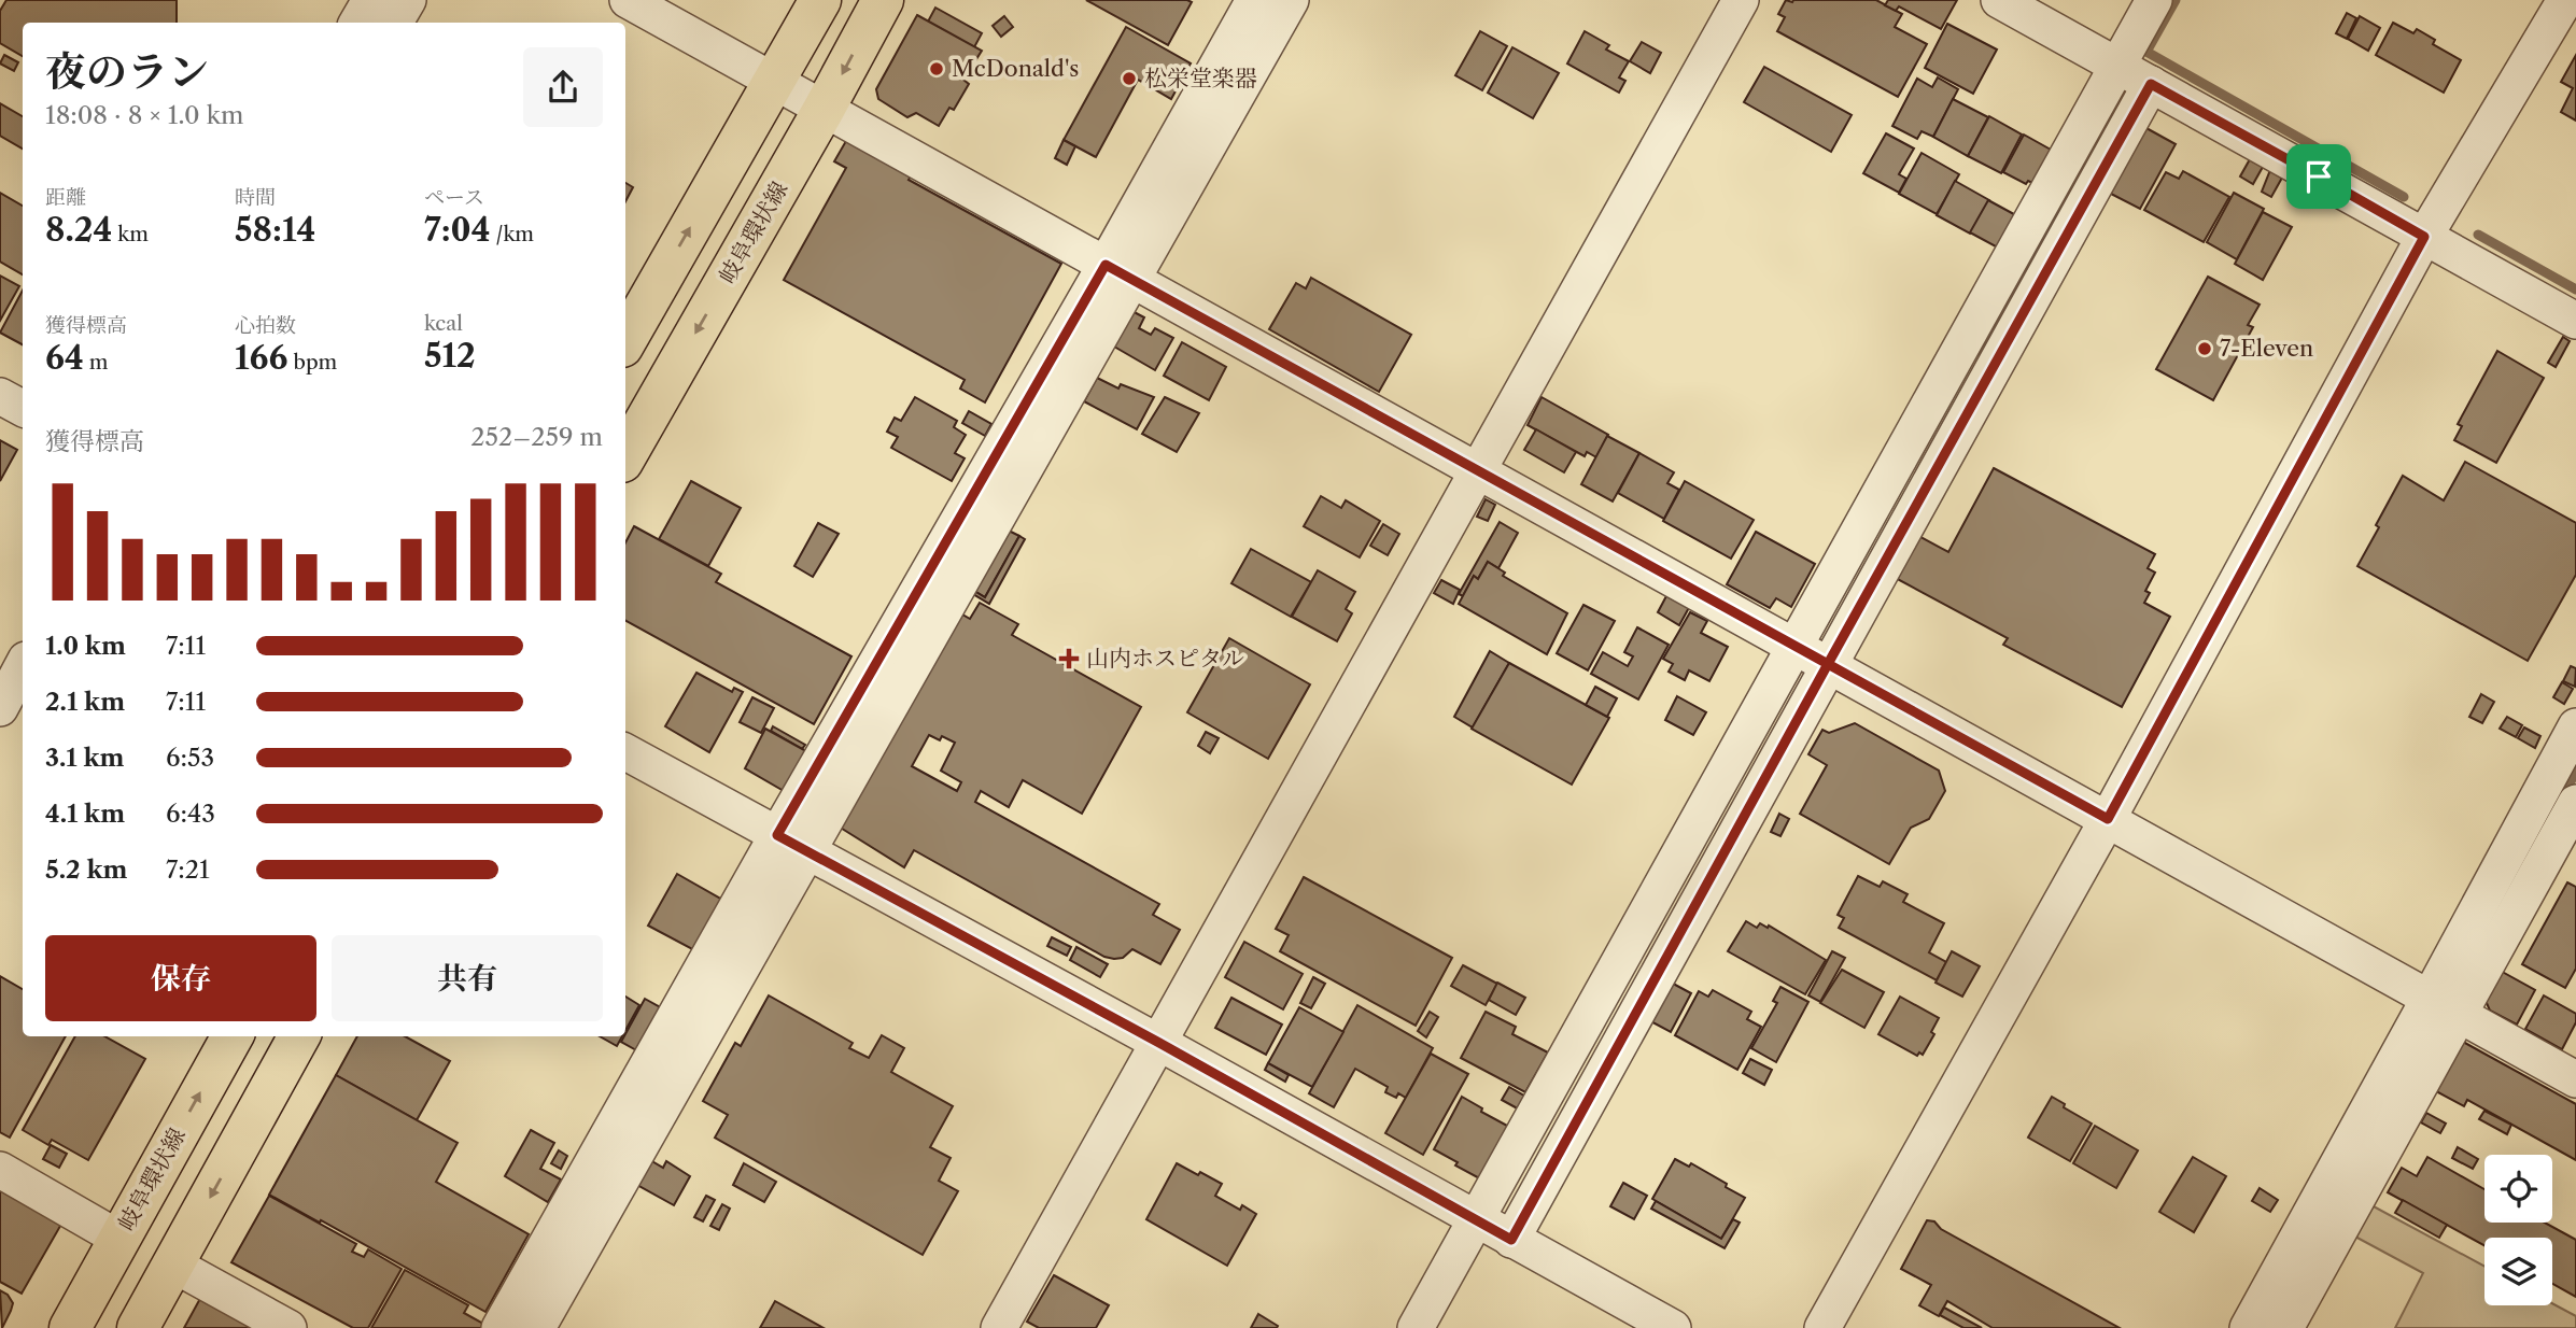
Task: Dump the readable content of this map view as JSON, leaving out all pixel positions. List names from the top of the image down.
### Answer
{
  "streets": {
    "main road": ["岐阜環状線"]
  },
  "places": {
    "other": ["McDonald's", "松栄堂楽器", "7-Eleven"],
    "health": ["山内ホスピタル"]
  },
  "page": {
    "heading": ["夜のラン", "18:08 · 8 × 1.0 km"],
    "stats": [
      ["距離", "8.24 km"],
      ["時間", "58:14"],
      ["ペース", "7:04 /km"],
      ["獲得標高", "64 m"],
      ["心拍数", "166 bpm"],
      ["kcal", "512"]
    ],
    "chart": ["獲得標高", "252–259 m"],
    "list": [
      {
        "name": "1.0 km",
        "note": "7:11"
      },
      {
        "name": "2.1 km",
        "note": "7:11"
      },
      {
        "name": "3.1 km",
        "note": "6:53"
      },
      {
        "name": "4.1 km",
        "note": "6:43"
      },
      {
        "name": "5.2 km",
        "note": "7:21"
      }
    ],
    "buttons": ["保存", "共有"]
  }
}
